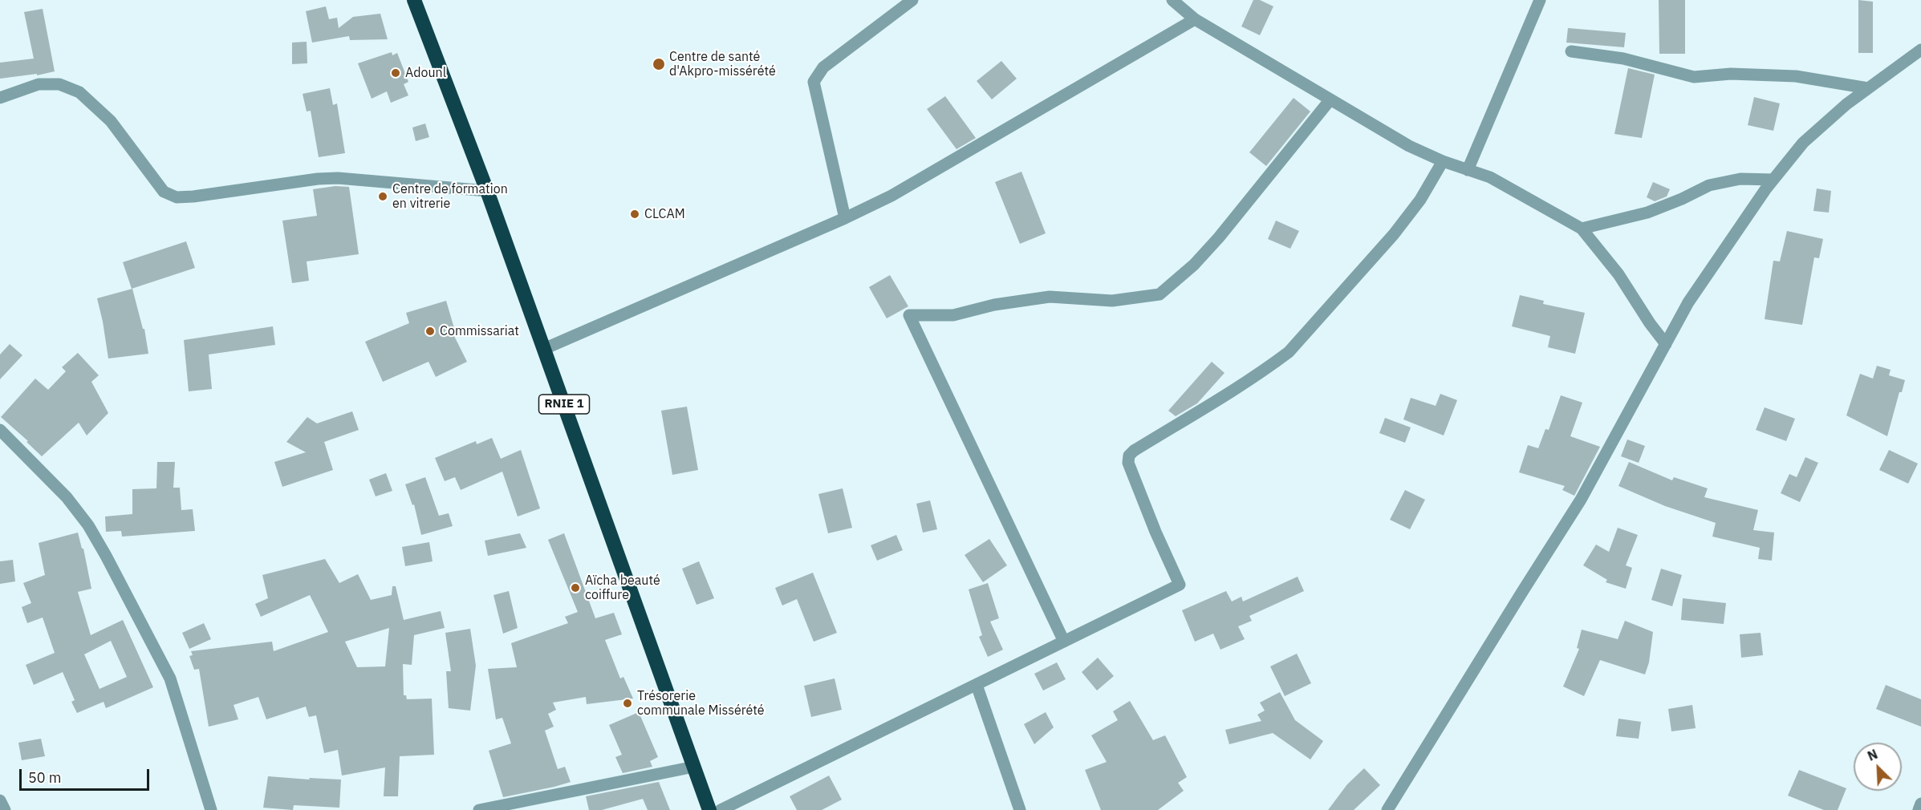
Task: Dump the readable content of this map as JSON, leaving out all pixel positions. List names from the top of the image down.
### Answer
{
  "streets": {
    "highway": ["RNIE 1"]
  },
  "places": [
    "Centre de santé d'Akpro-missérété",
    "Adounl",
    "Centre de formation en vitrerie",
    "CLCAM",
    "Commissariat",
    "Aïcha beauté coiffure",
    "Trésorerie communale Missérété"
  ],
  "scale_bar": "50 m",
  "north": "top left"
}
